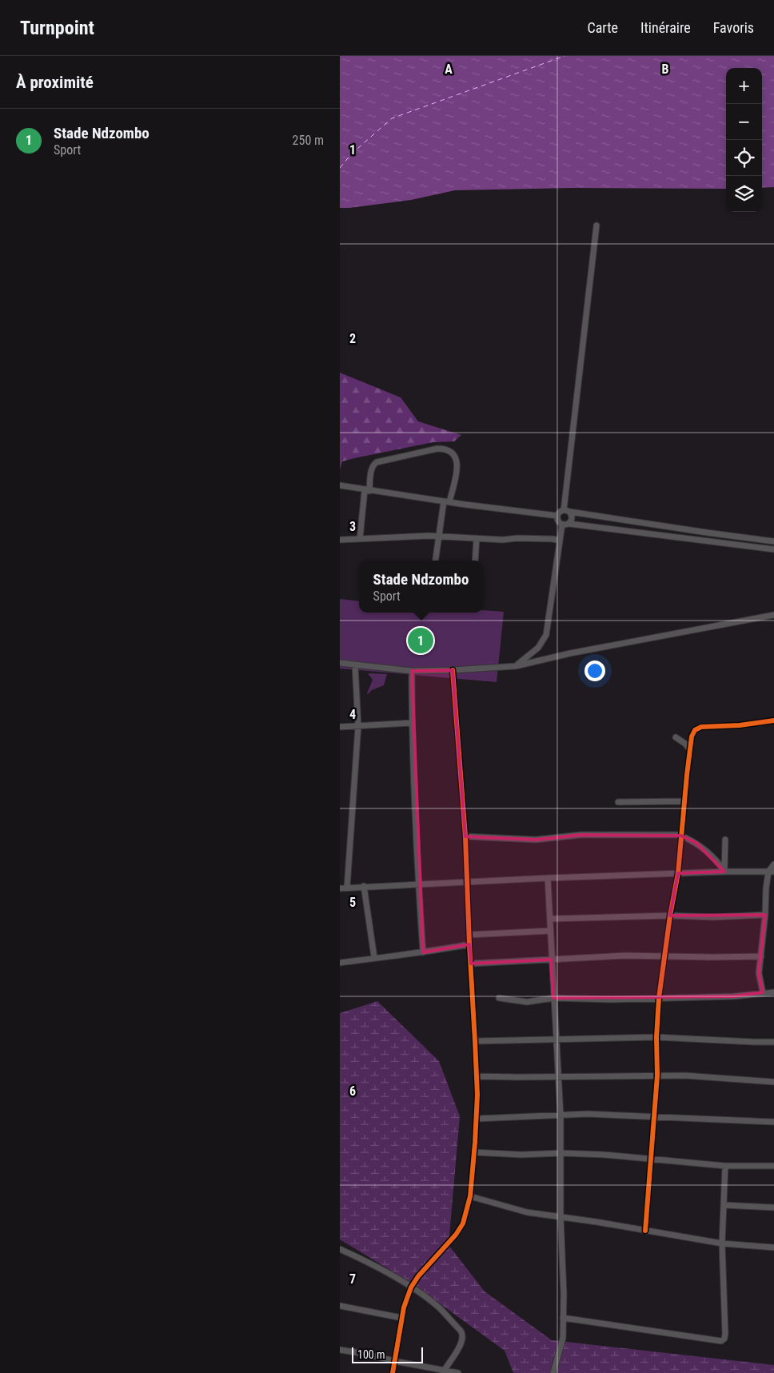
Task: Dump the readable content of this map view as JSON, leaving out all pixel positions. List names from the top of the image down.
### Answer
{
  "scale_bar": "100 m",
  "page": {
    "header": "Turnpoint",
    "nav": ["Carte", "Itinéraire", "Favoris"],
    "heading": "À proximité",
    "map_buttons": ["+", "−"],
    "list": [
      {
        "mark": "1",
        "name": "Stade Ndzombo",
        "note": "Sport",
        "value": "250 m"
      }
    ],
    "popup": ["Stade Ndzombo", "Sport"],
    "pins": "1",
    "scale": "100 m"
  },
  "grid": {
    "columns": ["A", "B"],
    "rows": [
      "1",
      "2",
      "3",
      "4",
      "5",
      "6",
      "7"
    ]
  }
}
